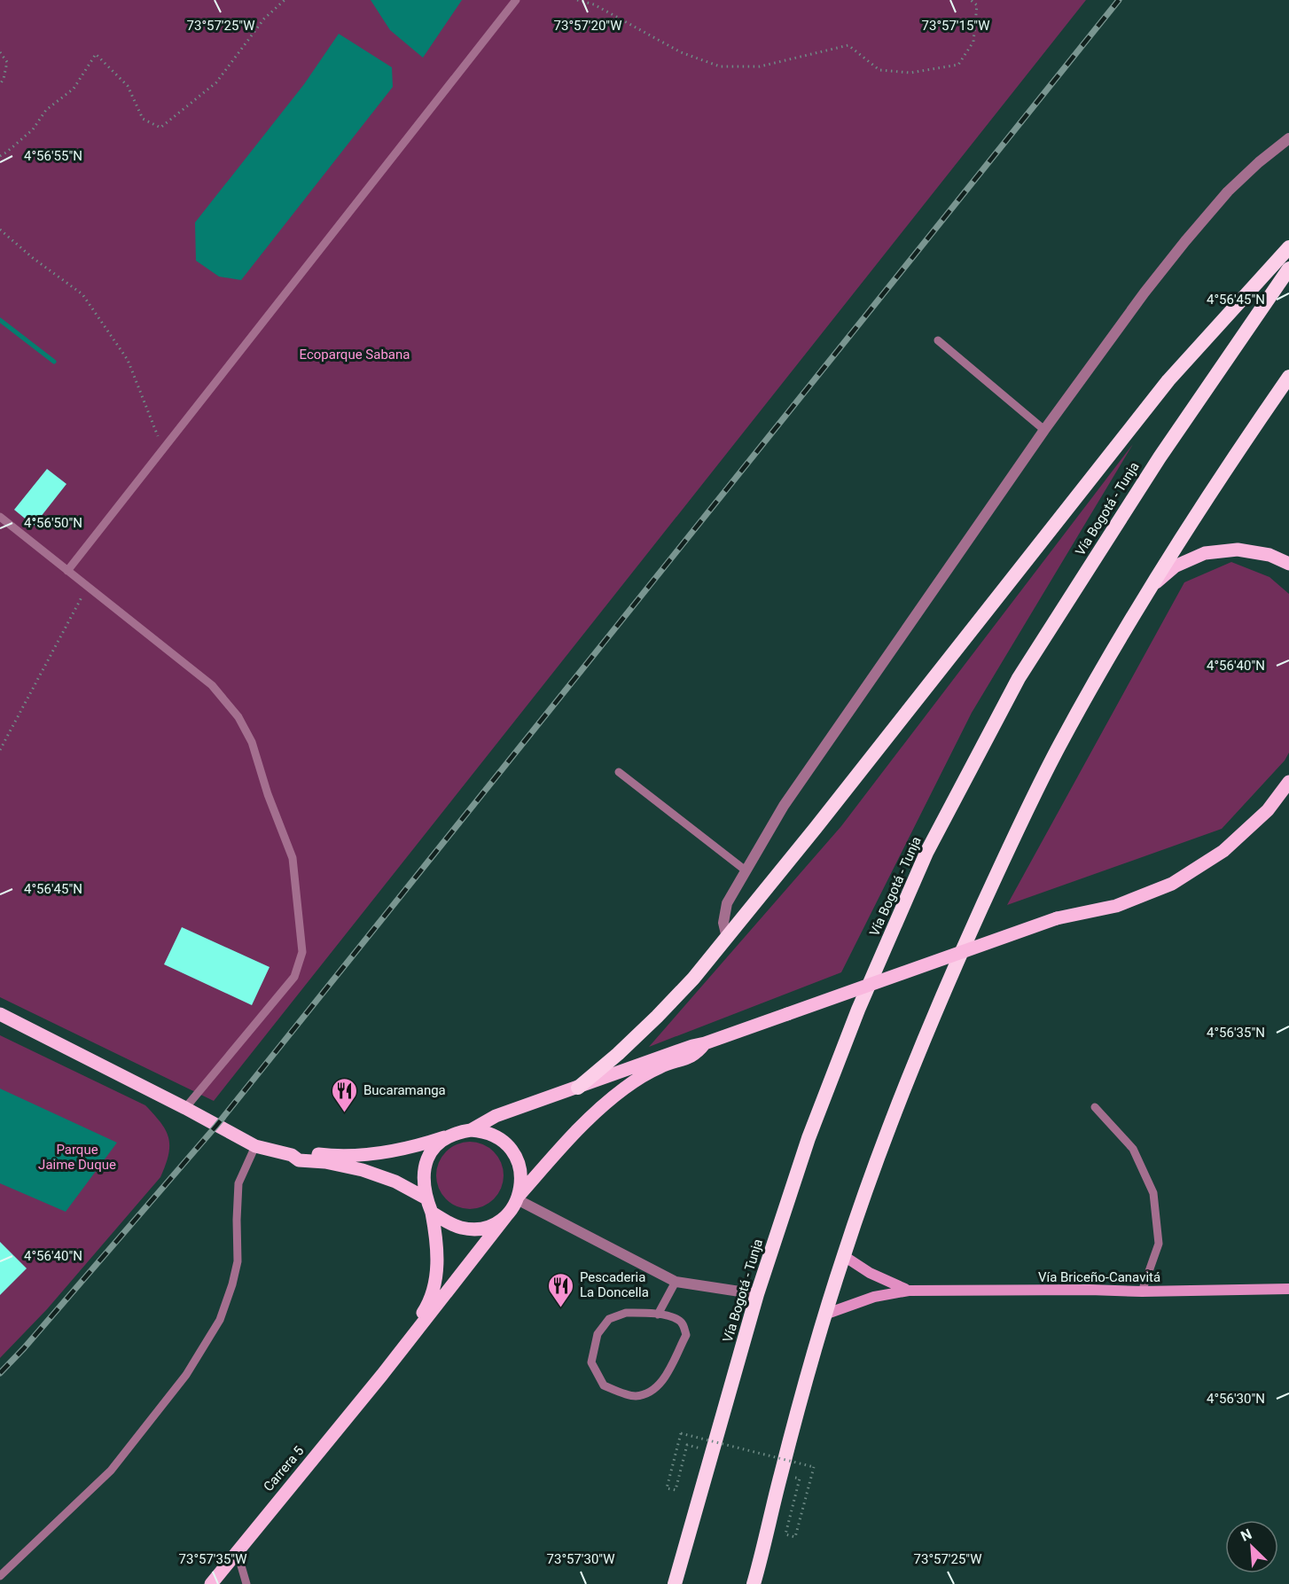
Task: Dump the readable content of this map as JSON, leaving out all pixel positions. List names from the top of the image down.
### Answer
{
  "streets": {
    "highway": ["Vía Bogotá - Tunja"],
    "main road": ["Vía Briceño-Canavitá", "Carrera 5"]
  },
  "parks": ["Ecoparque Sabana", "Parque Jaime Duque"],
  "places": {
    "restaurant": ["Bucaramanga", "Pescaderia La Doncella"]
  },
  "north": "top left",
  "coordinates": [
    "73°57'25\"W",
    "73°57'15\"W",
    "73°57'20\"W",
    "4°56'55\"N",
    "4°56'45\"N",
    "4°56'50\"N",
    "4°56'40\"N",
    "4°56'35\"N",
    "4°56'30\"N",
    "73°57'35\"W",
    "73°57'30\"W"
  ]
}
